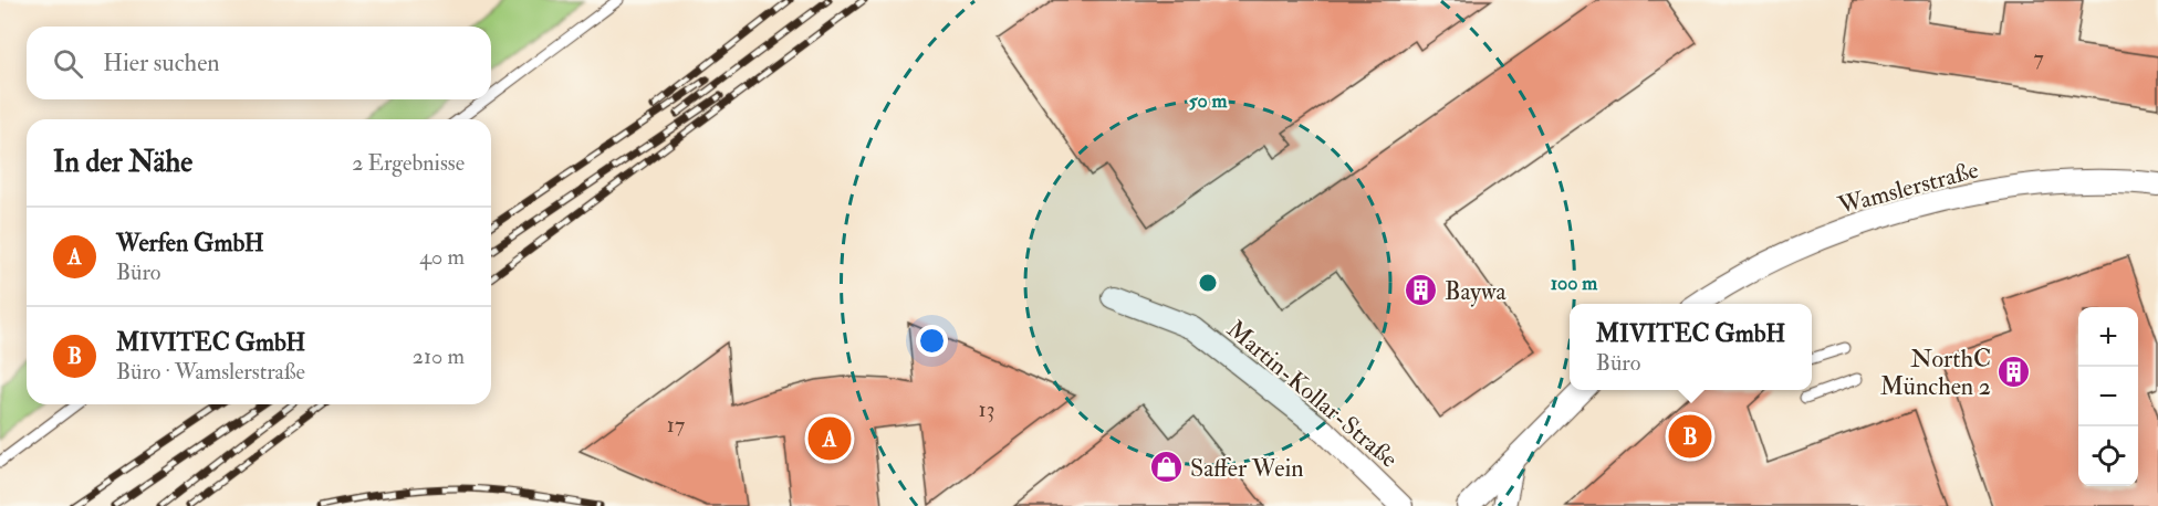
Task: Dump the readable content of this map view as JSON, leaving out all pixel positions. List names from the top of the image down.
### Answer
{
  "streets": {
    "street": ["Wamslerstraße", "Martin-Kollar-Straße"]
  },
  "places": {
    "building": ["Baywa", "NorthC München 2"],
    "shop": ["Saffer Wein"]
  },
  "house_numbers": ["7", "13", "17"],
  "page": {
    "search": "Hier suchen",
    "heading": ["In der Nähe", "2 Ergebnisse"],
    "list": [
      {
        "mark": "A",
        "name": "Werfen GmbH",
        "note": "Büro",
        "value": "40 m"
      },
      {
        "mark": "B",
        "name": "MIVITEC GmbH",
        "note": "Büro · Wamslerstraße",
        "value": "210 m"
      }
    ],
    "popup": ["MIVITEC GmbH", "Büro"],
    "map_buttons": ["+", "−"],
    "pins": ["B", "A"]
  },
  "rings": ["50 m", "100 m"]
}
